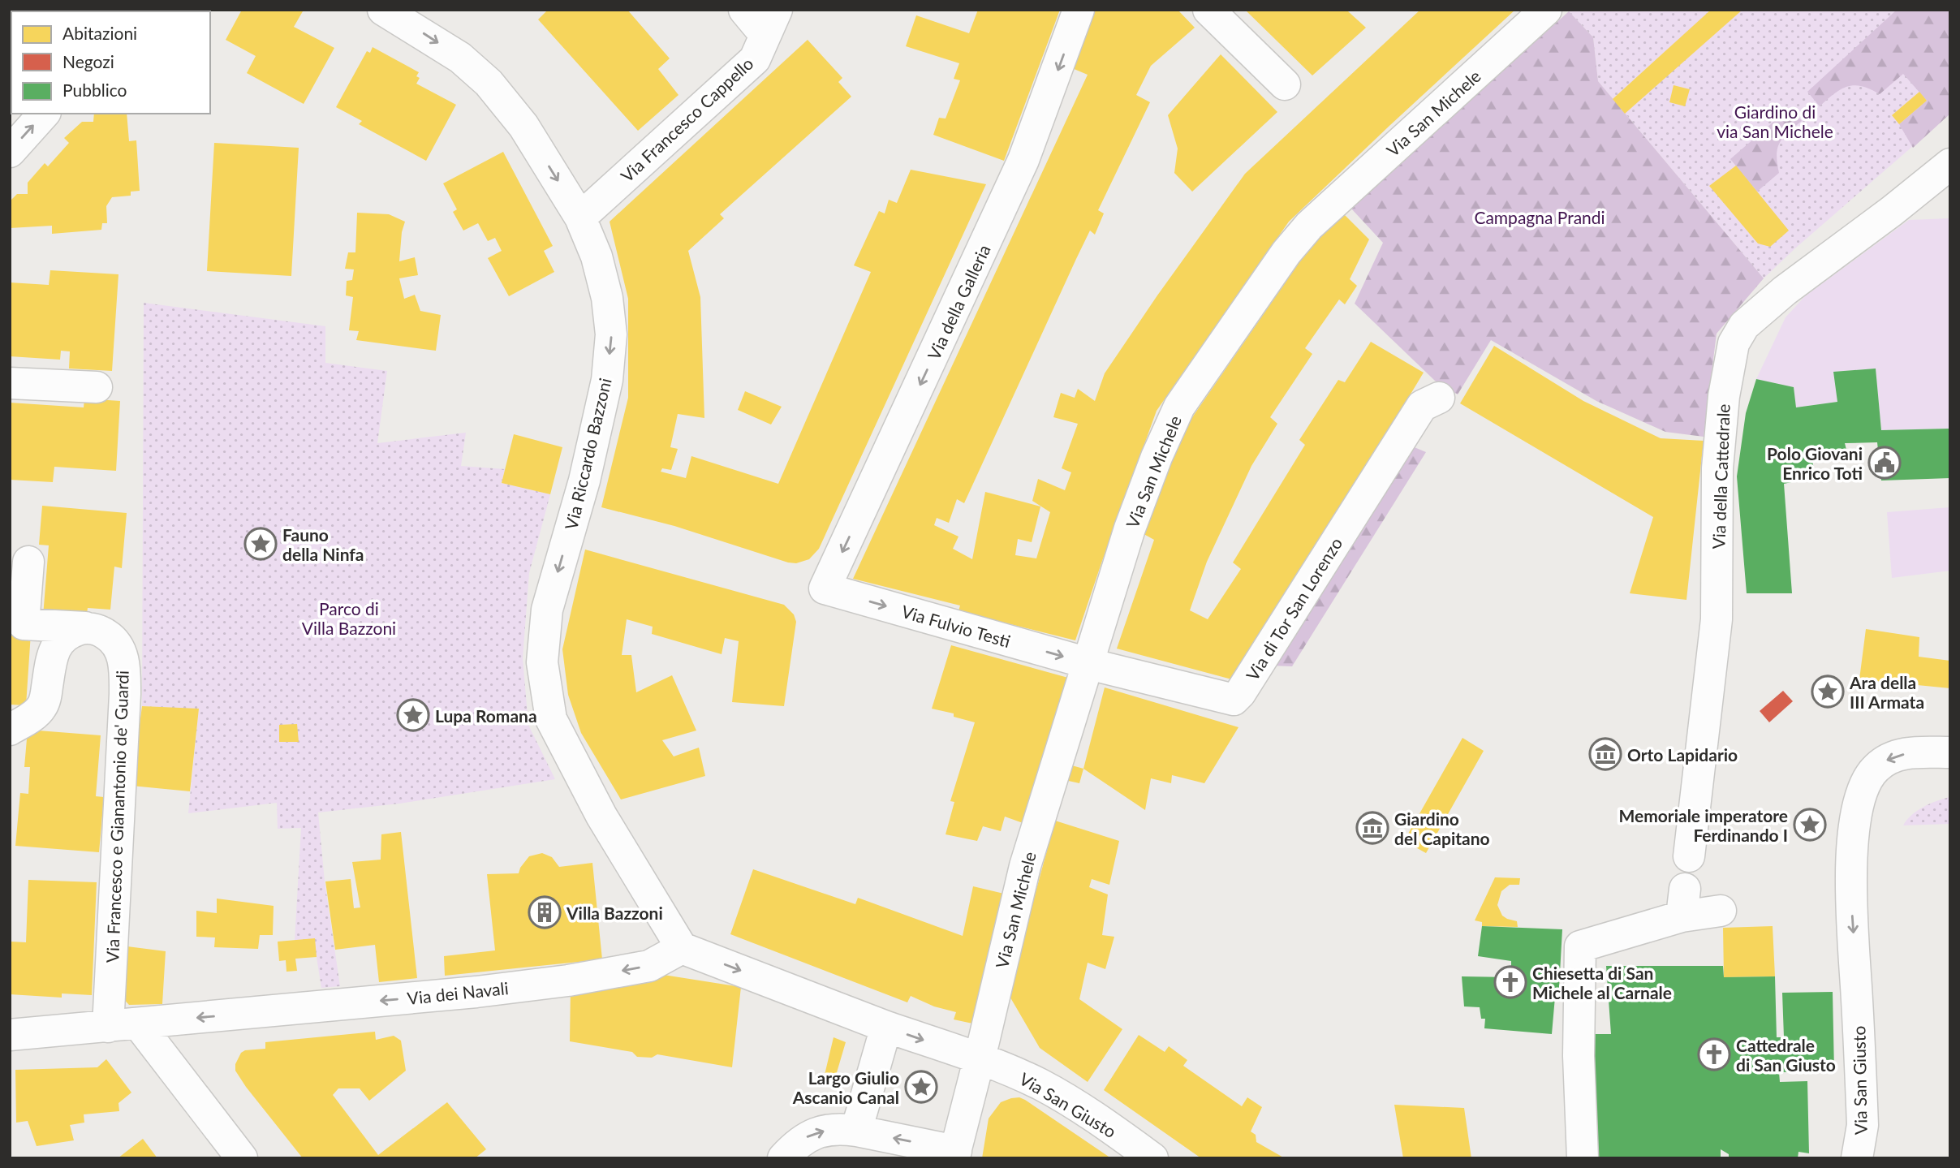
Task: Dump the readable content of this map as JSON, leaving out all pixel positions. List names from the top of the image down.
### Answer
{
  "streets": {
    "street": [
      "Via San Michele",
      "Via Francesco Cappello",
      "Via della Galleria",
      "Via Riccardo Bazzoni",
      "Via della Cattedrale",
      "Via di Tor San Lorenzo",
      "Via Fulvio Testi",
      "Via Francesco e Gianantonio de' Guardi",
      "Via dei Navali",
      "Via San Giusto"
    ]
  },
  "crossings": [
    ["Via San Michele", "Via di Tor San Lorenzo"],
    ["Via San Michele", "Via Fulvio Testi"],
    ["Via San Michele", "Via San Giusto"],
    ["Via Francesco Cappello", "Via Riccardo Bazzoni"],
    ["Via della Galleria", "Via Fulvio Testi"],
    ["Via Riccardo Bazzoni", "Via dei Navali"],
    ["Via di Tor San Lorenzo", "Via Fulvio Testi"],
    ["Via Francesco e Gianantonio de' Guardi", "Via dei Navali"]
  ],
  "one_way": [
    "Via della Galleria",
    "Via Riccardo Bazzoni",
    "Via Fulvio Testi",
    "Via dei Navali",
    "Via San Giusto"
  ],
  "parks": ["Giardino di via San Michele", "Campagna Prandi", "Parco di Villa Bazzoni"],
  "places": {
    "public building": ["Polo Giovani Enrico Toti"],
    "place": [
      "Fauno della Ninfa",
      "Ara della III Armata",
      "Lupa Romana",
      "Memoriale imperatore Ferdinando I",
      "Largo Giulio Ascanio Canal"
    ],
    "museum": ["Orto Lapidario", "Giardino del Capitano"],
    "building": ["Villa Bazzoni"],
    "church": ["Chiesetta di San Michele al Carnale", "Cattedrale di San Giusto"]
  },
  "legend": ["Abitazioni", "Negozi", "Pubblico"]
}
